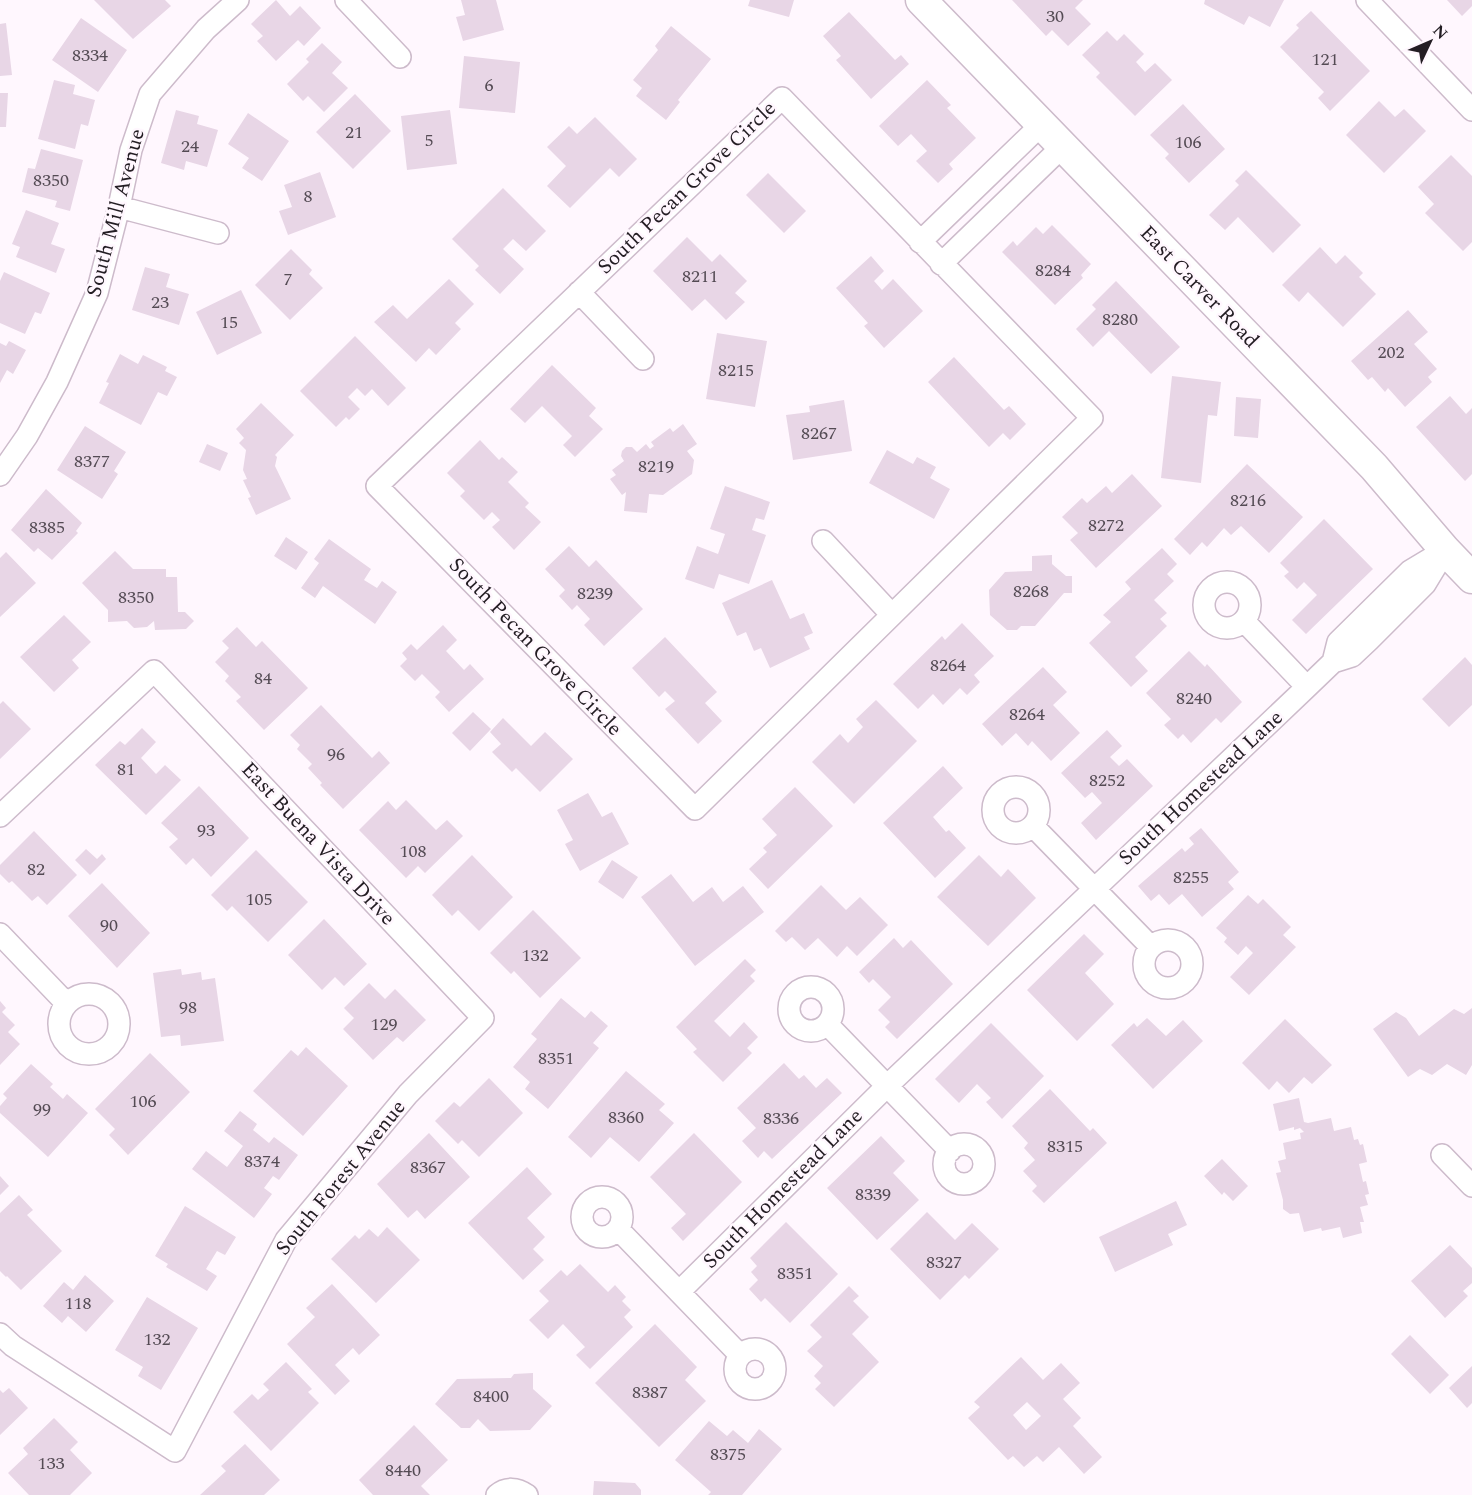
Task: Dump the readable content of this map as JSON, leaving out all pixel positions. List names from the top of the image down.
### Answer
{
  "streets": {
    "street": [
      "South Pecan Grove Circle",
      "South Mill Avenue",
      "East Carver Road",
      "South Homestead Lane",
      "East Buena Vista Drive",
      "South Forest Avenue"
    ]
  },
  "crossings": [
    ["East Carver Road", "South Homestead Lane"],
    ["East Buena Vista Drive", "South Forest Avenue"]
  ],
  "house_numbers": [
    "30",
    "8334",
    "121",
    "6",
    "21",
    "5",
    "106",
    "24",
    "8350",
    "8",
    "8284",
    "8211",
    "7",
    "23",
    "8280",
    "15",
    "202",
    "8215",
    "8267",
    "8377",
    "8219",
    "8216",
    "8272",
    "8385",
    "8268",
    "8239",
    "8350",
    "8264",
    "84",
    "8240",
    "8264",
    "96",
    "81",
    "8252",
    "93",
    "108",
    "82",
    "8255",
    "105",
    "90",
    "132",
    "98",
    "129",
    "8351",
    "106",
    "99",
    "8360",
    "8336",
    "8315",
    "8374",
    "8367",
    "8339",
    "8327",
    "8351",
    "118",
    "132",
    "8387",
    "8400",
    "8375",
    "133",
    "8440"
  ],
  "north": "top right"
}
